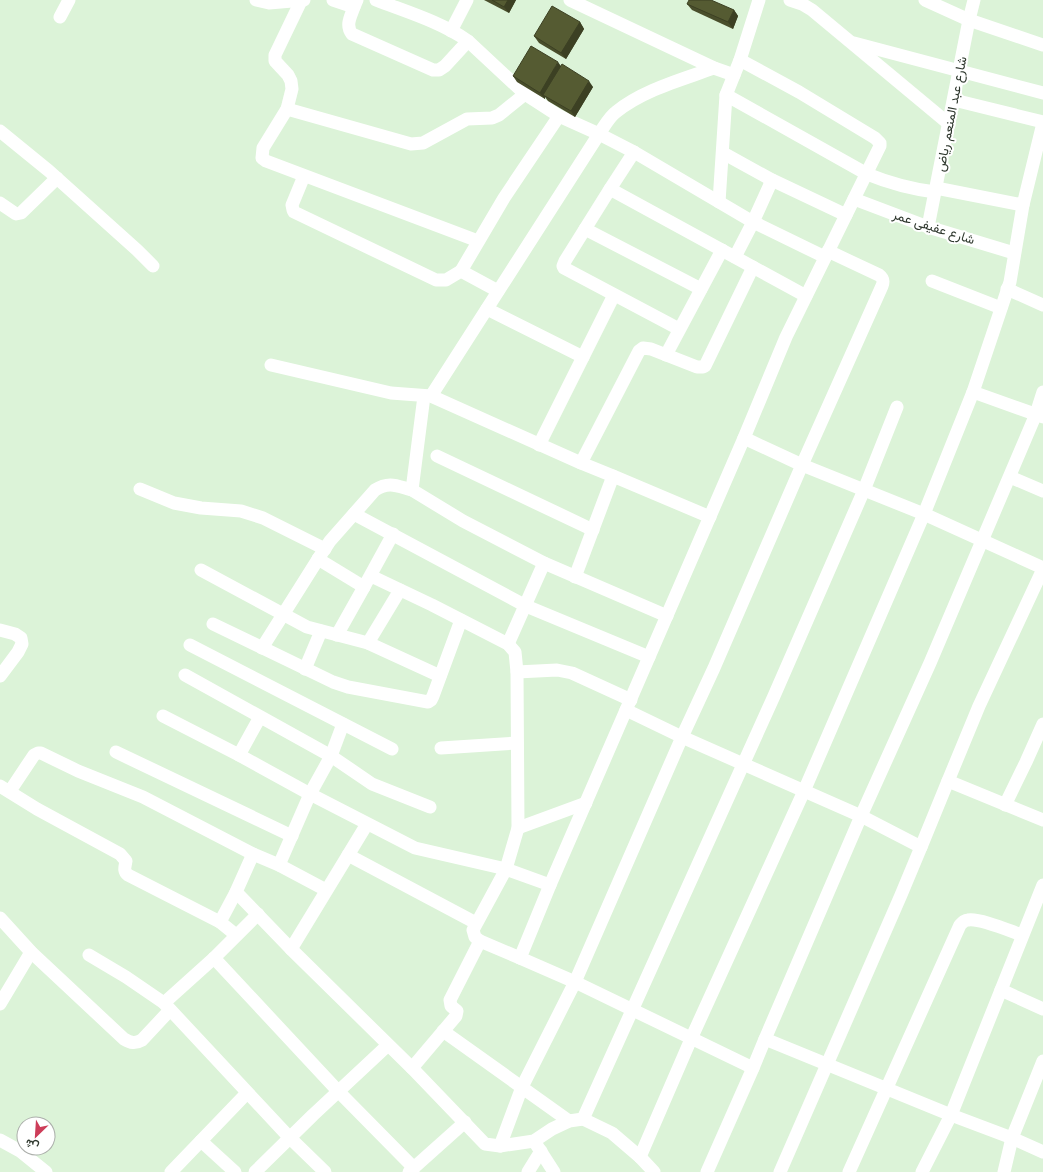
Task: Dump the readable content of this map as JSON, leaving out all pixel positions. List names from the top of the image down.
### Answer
{
  "streets": {
    "street": ["شارع عبد المنعم رياض", "شارع عفيفى عمر"]
  },
  "crossings": [
    ["شارع عبد المنعم رياض", "شارع عفيفى عمر"]
  ],
  "north": "bottom left"
}
